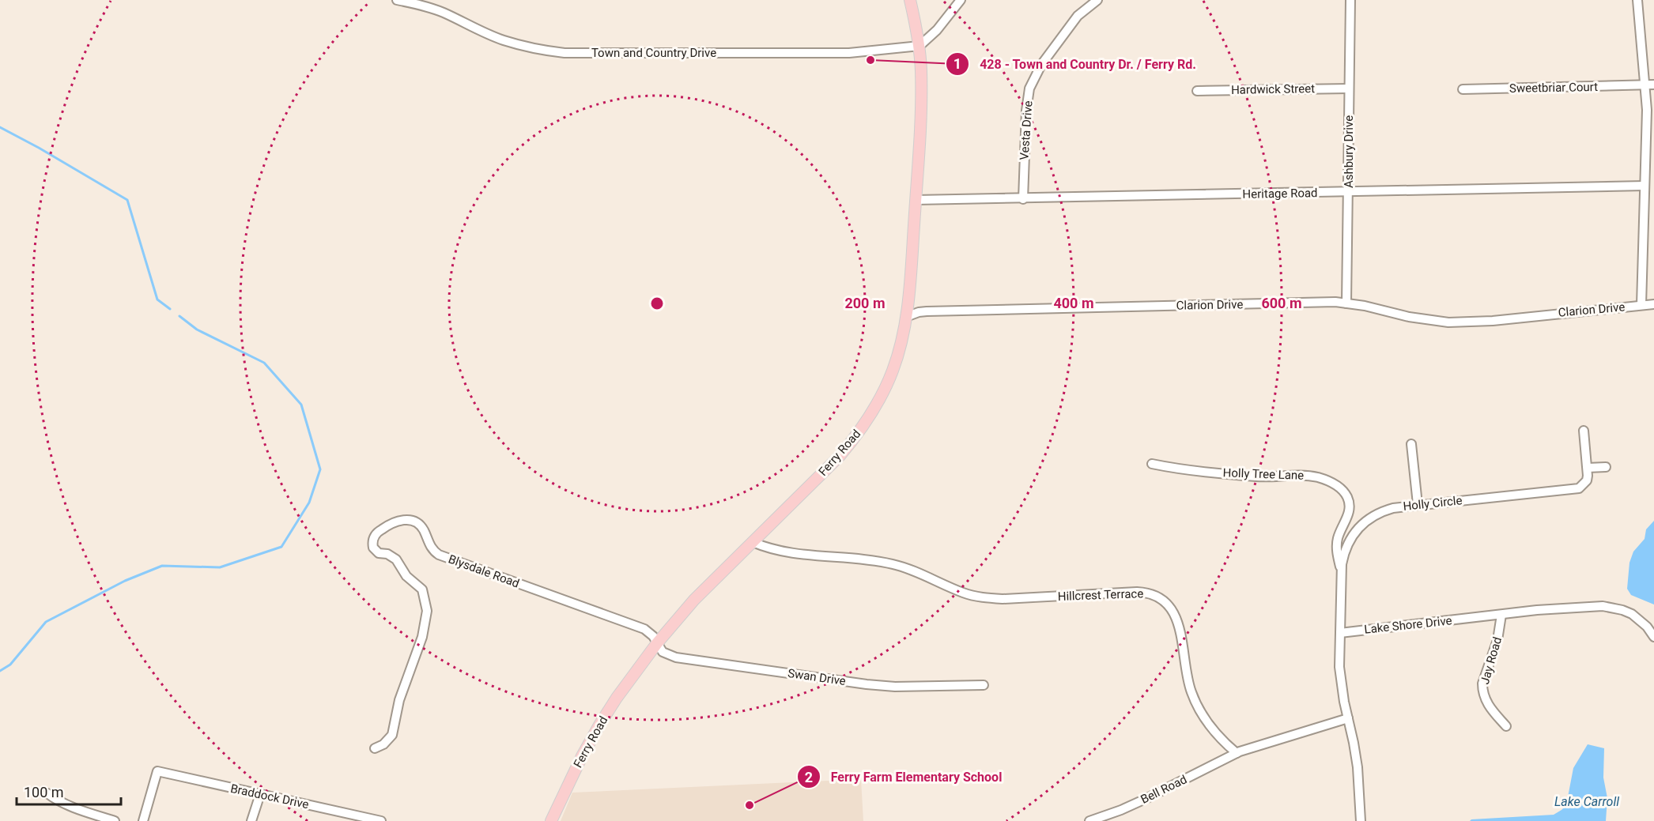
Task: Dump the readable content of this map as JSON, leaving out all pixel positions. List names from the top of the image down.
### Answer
{
  "streets": {
    "main road": ["Ferry Road"],
    "street": [
      "Town and Country Drive",
      "Sweetbriar Court",
      "Hardwick Street",
      "Vesta Drive",
      "Ashbury Drive",
      "Heritage Road",
      "Clarion Drive",
      "Holly Tree Lane",
      "Holly Circle",
      "Blysdale Road",
      "Hillcrest Terrace",
      "Lake Shore Drive",
      "Jay Road",
      "Swan Drive",
      "Bell Road",
      "Braddock Drive"
    ]
  },
  "crossings": [
    ["Town and Country Drive", "Ferry Road"],
    ["Hardwick Street", "Ashbury Drive"],
    ["Vesta Drive", "Heritage Road"],
    ["Ashbury Drive", "Heritage Road"],
    ["Ashbury Drive", "Clarion Drive"],
    ["Heritage Road", "Ferry Road"],
    ["Clarion Drive", "Ferry Road"],
    ["Ferry Road", "Blysdale Road"],
    ["Ferry Road", "Hillcrest Terrace"],
    ["Ferry Road", "Swan Drive"],
    ["Holly Tree Lane", "Holly Circle"],
    ["Holly Circle", "Lake Shore Drive"],
    ["Blysdale Road", "Swan Drive"],
    ["Hillcrest Terrace", "Bell Road"],
    ["Lake Shore Drive", "Jay Road"]
  ],
  "water": ["Lake Carroll"],
  "places": ["428 - Town and Country Dr. / Ferry Rd.", "Ferry Farm Elementary School"],
  "scale_bar": "100 m",
  "rings": ["200 m", "400 m", "600 m"]
}
